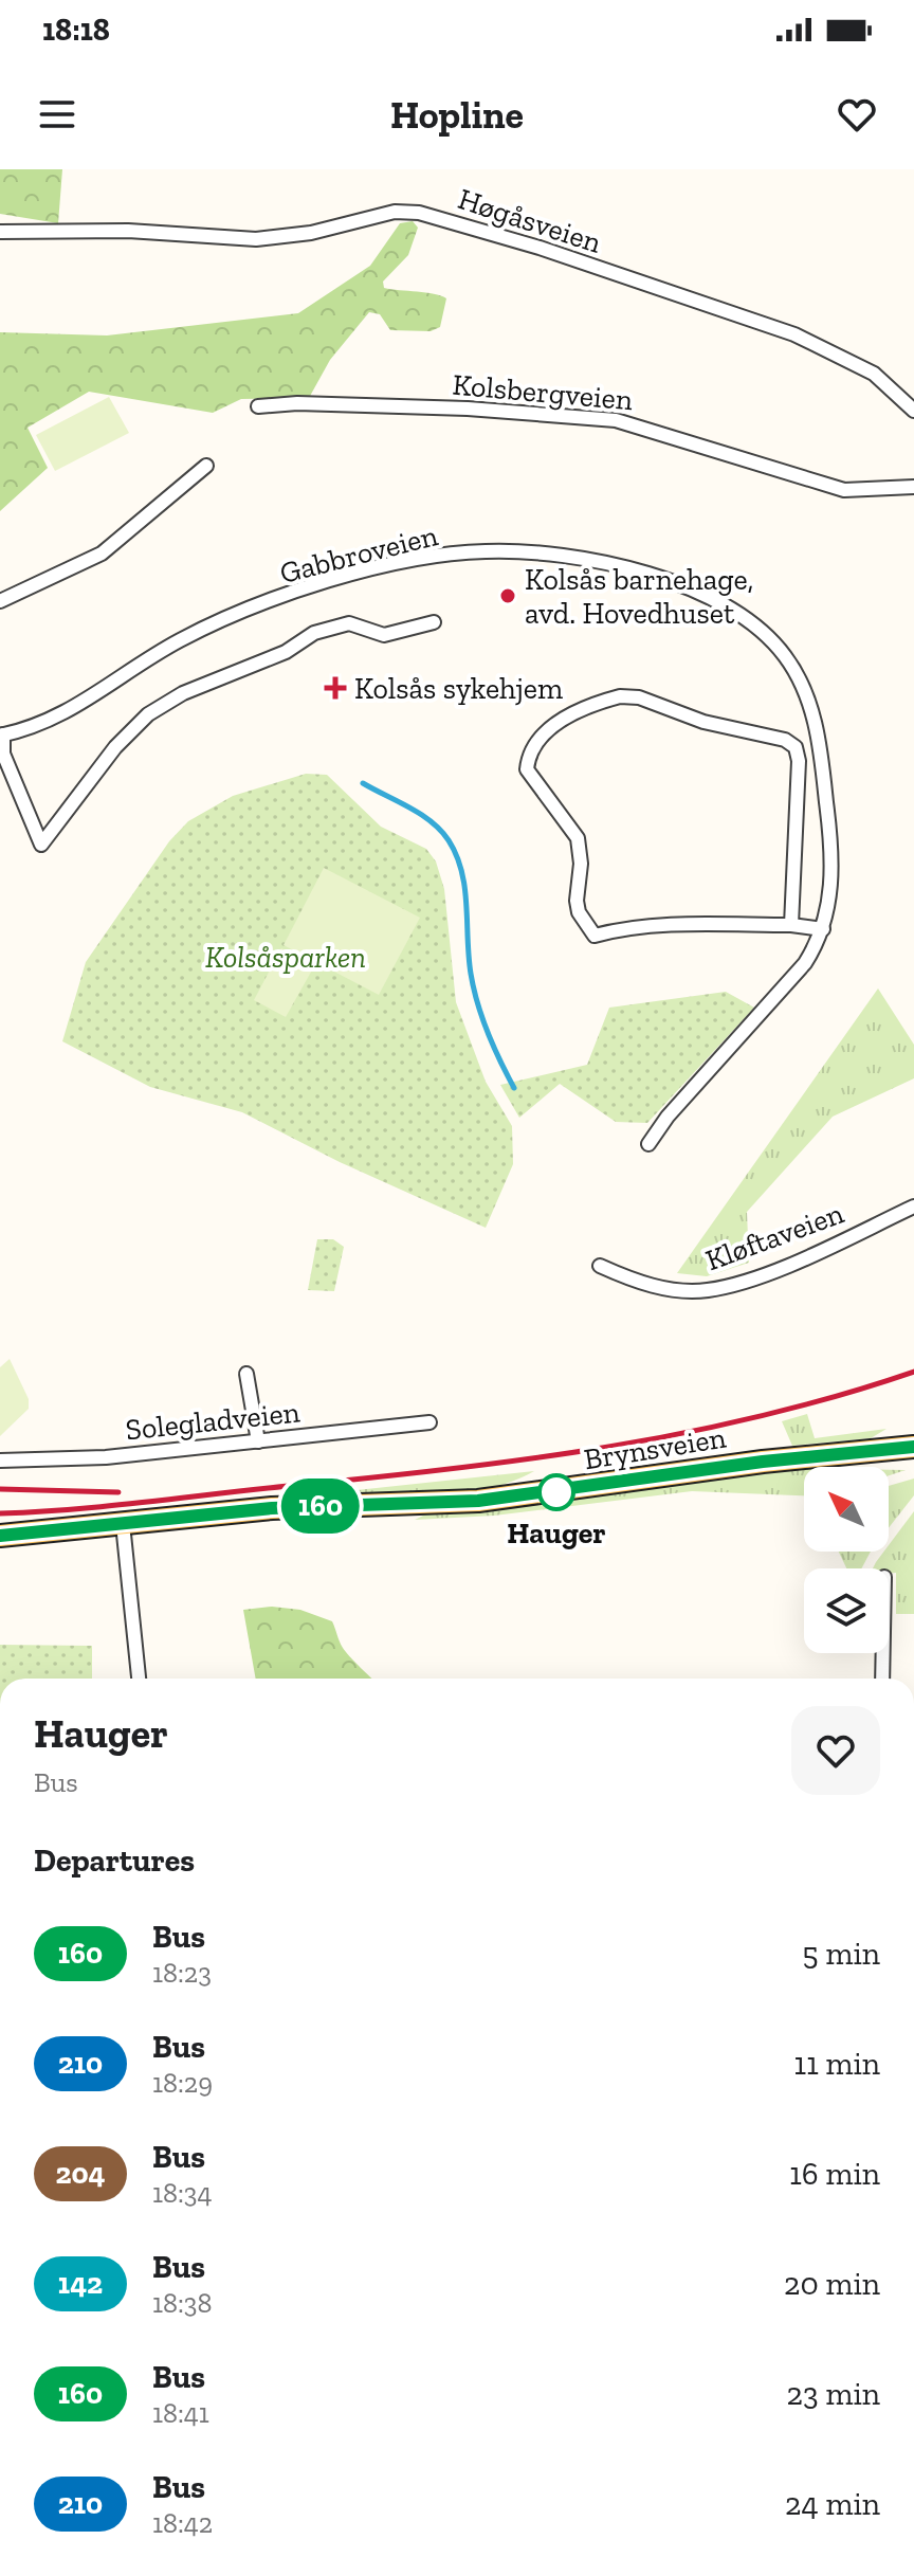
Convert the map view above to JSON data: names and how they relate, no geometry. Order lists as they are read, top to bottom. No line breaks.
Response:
{"streets":{"main road":["Brynsveien"],"street":["Høgåsveien","Kolsbergveien","Gabbroveien","Kløftaveien","Solegladveien"]},"parks":["Kolsåsparken"],"places":{"other":["Kolsås barnehage, avd. Hovedhuset","Hauger"],"health":["Kolsås sykehjem"]},"lines":["bus line 160"],"north":"top left","page":{"status":"18:18","header":"Hopline","on_map":"160","heading":[["Hauger","Bus"],"Departures"],"list":[{"mark":"160","name":"Bus","note":"18:23","value":"5 min"},{"mark":"210","name":"Bus","note":"18:29","value":"11 min"},{"mark":"204","name":"Bus","note":"18:34","value":"16 min"},{"mark":"142","name":"Bus","note":"18:38","value":"20 min"},{"mark":"160","name":"Bus","note":"18:41","value":"23 min"},{"mark":"210","name":"Bus","note":"18:42","value":"24 min"}]}}
